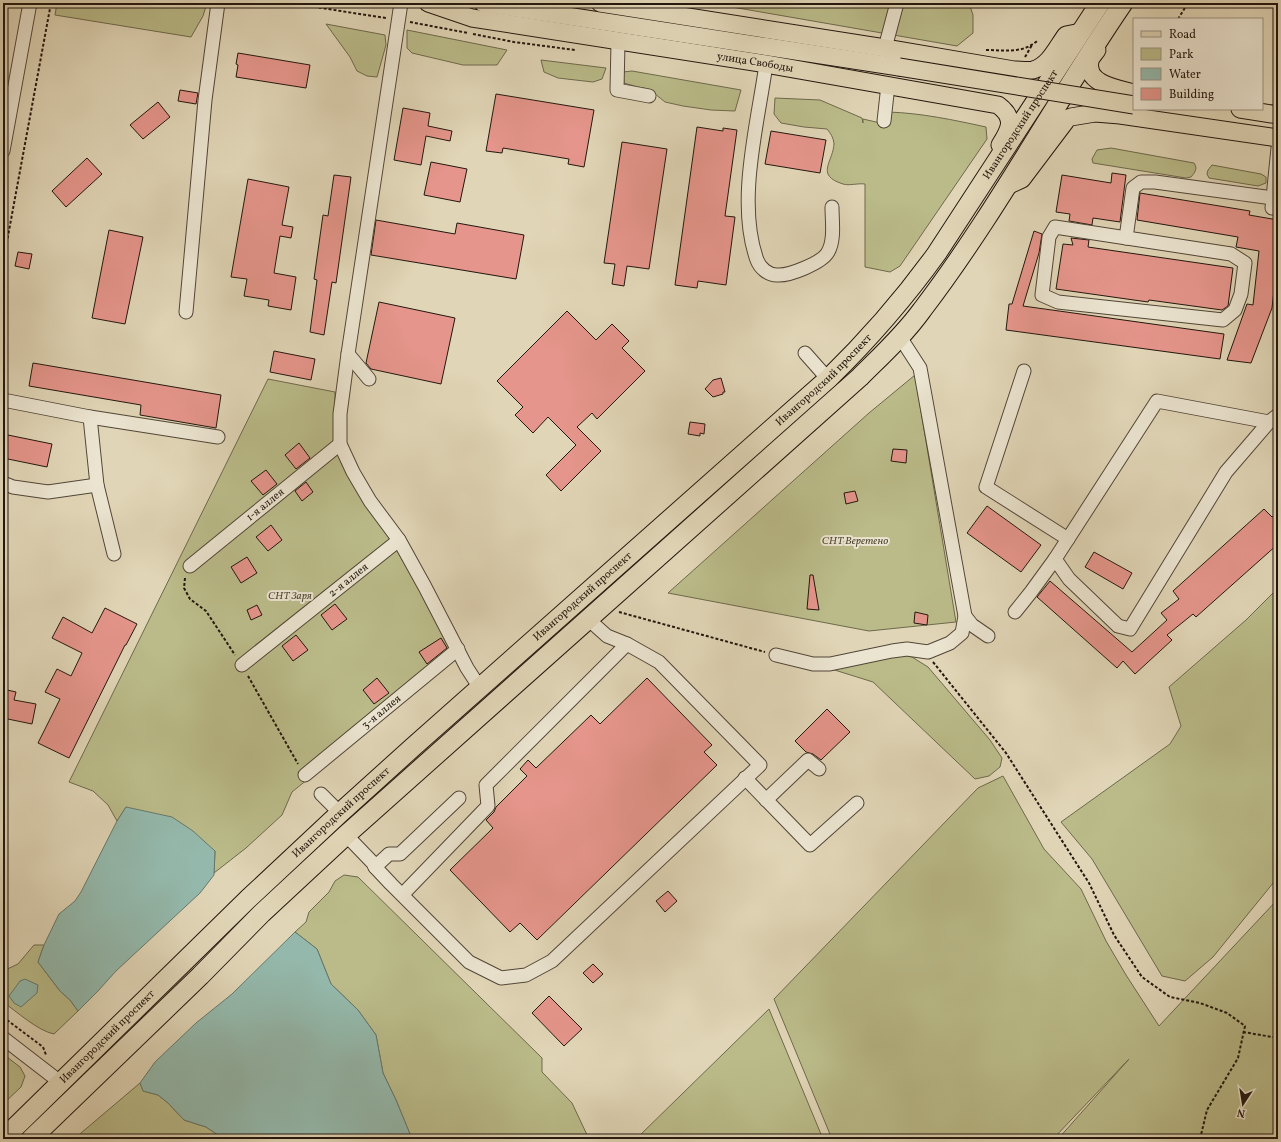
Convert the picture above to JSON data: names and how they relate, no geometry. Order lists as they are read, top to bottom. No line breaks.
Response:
{"streets":{"highway":["Ивангородский проспект"],"main road":["улица Свободы"],"street":["1-я аллея","2-я аллея","3-я аллея"]},"crossings":[["улица Свободы","Ивангородский проспект"]],"parks":["СНТ Веретено","СНТ Заря"],"legend":["Road","Park","Water","Building"],"north":"bottom"}
